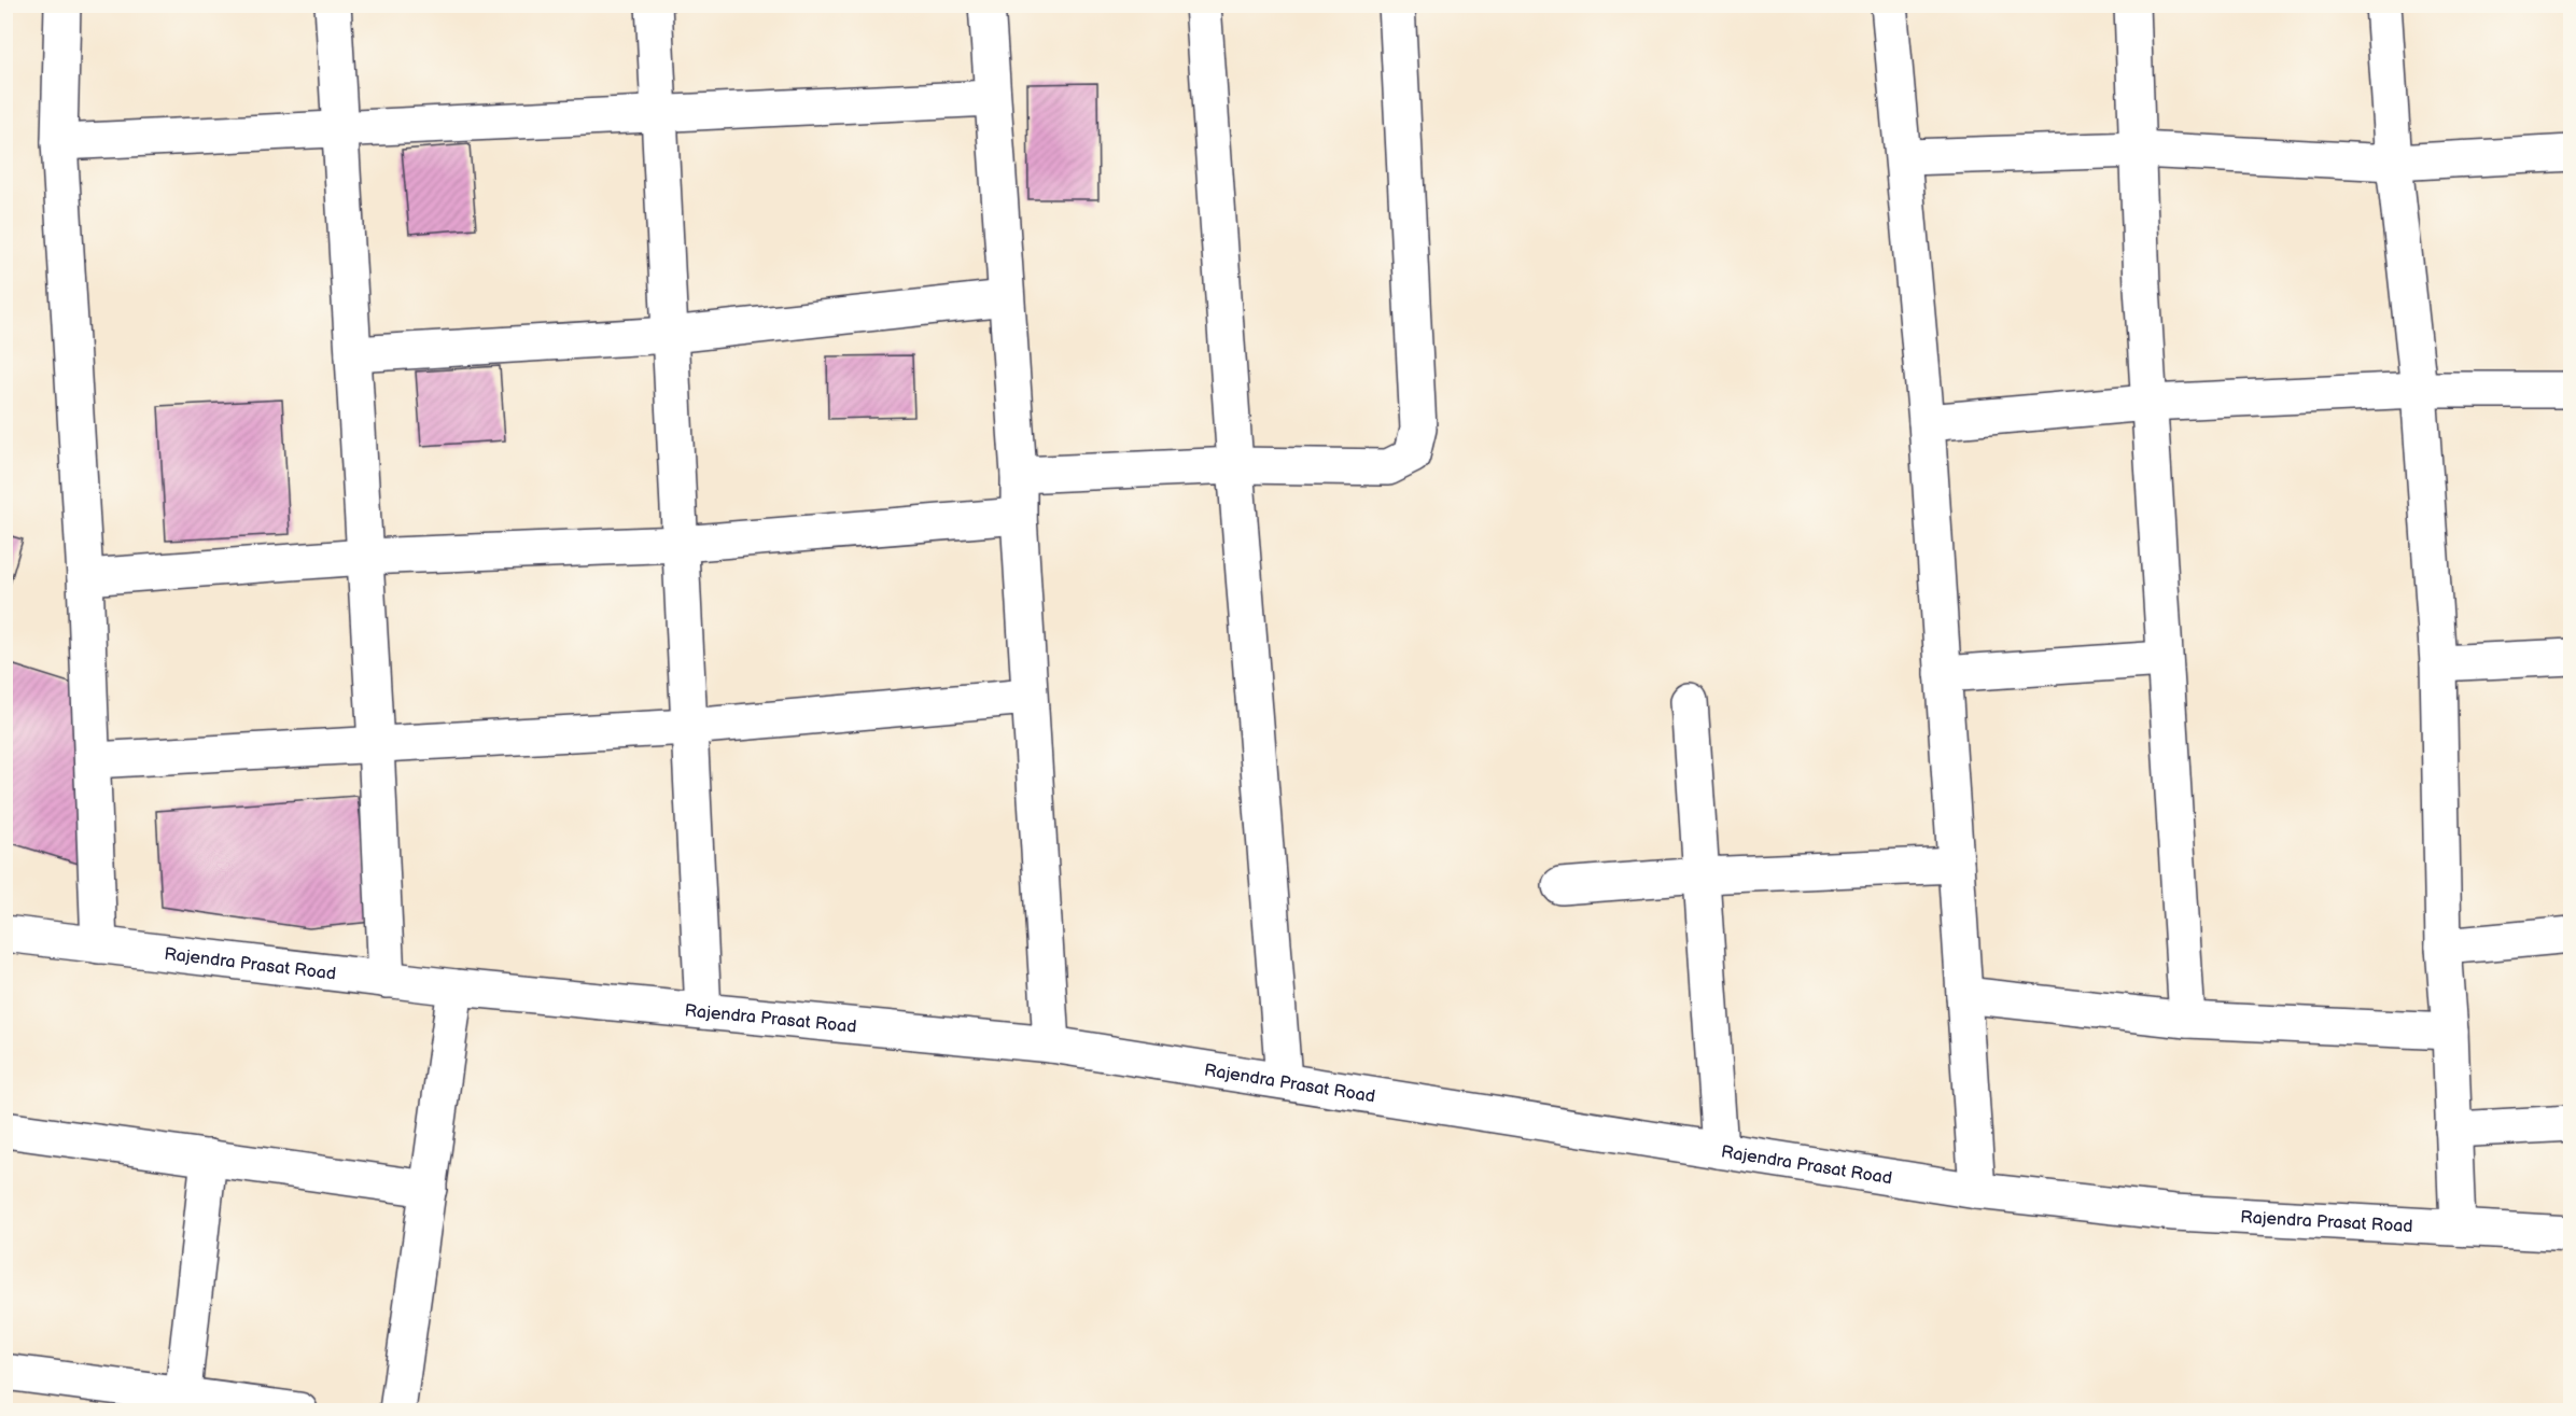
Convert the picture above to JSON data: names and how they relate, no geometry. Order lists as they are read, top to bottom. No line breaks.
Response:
{"streets":{"street":["Rajendra Prasat Road"]}}
